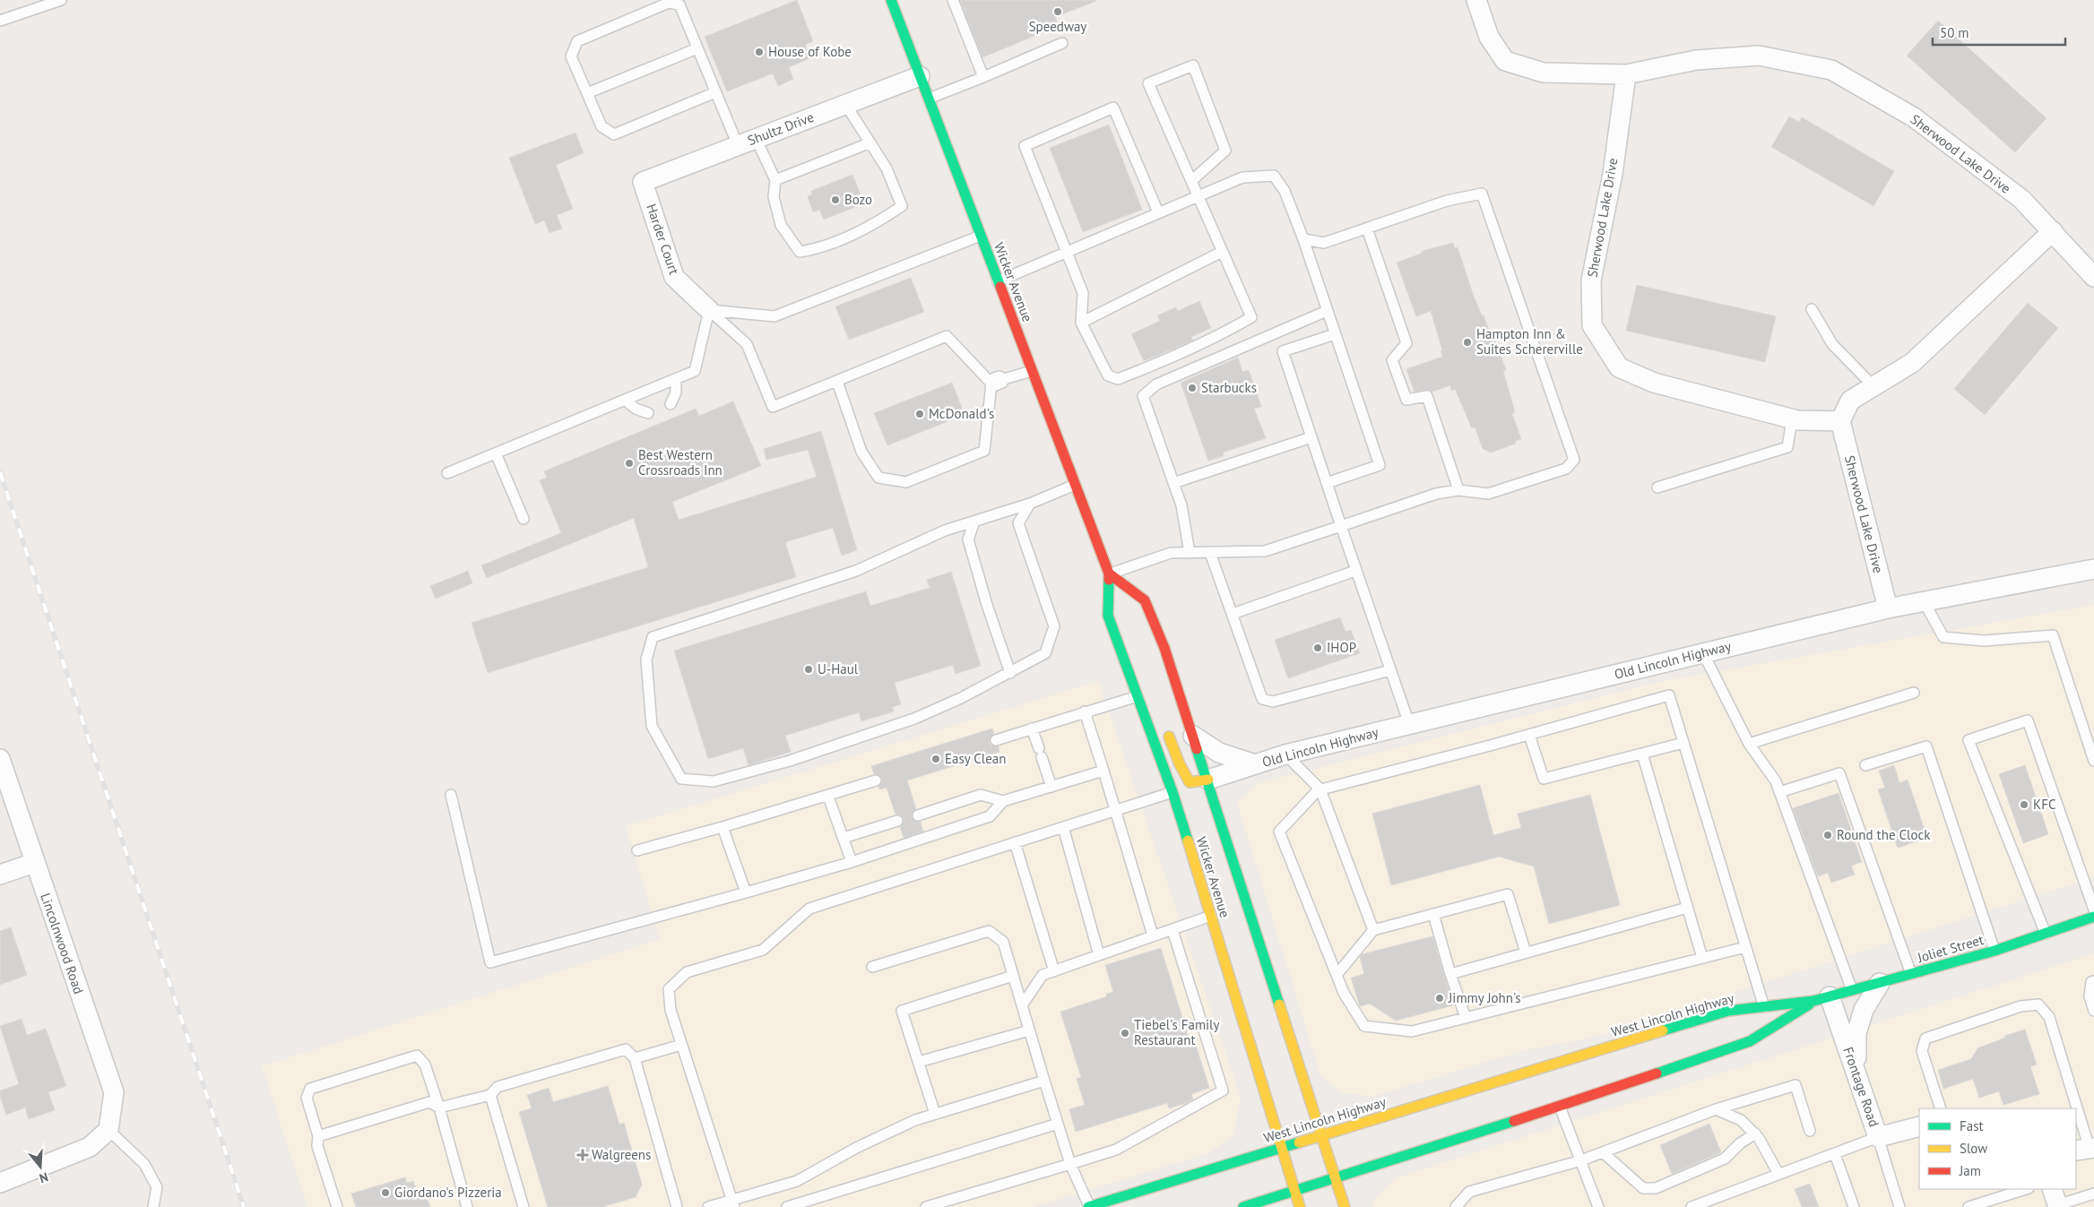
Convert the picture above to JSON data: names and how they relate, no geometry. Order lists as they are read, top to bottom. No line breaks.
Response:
{"streets":{"main road":["Wicker Avenue","Joliet Street","West Lincoln Highway"],"street":["Shultz Drive","Sherwood Lake Drive","Harder Court","Old Lincoln Highway","Lincolnwood Road","Frontage Road"]},"crossings":[["Shultz Drive","Harder Court"],["Shultz Drive","Wicker Avenue"],["Sherwood Lake Drive","Old Lincoln Highway"],["Wicker Avenue","Old Lincoln Highway"],["Wicker Avenue","West Lincoln Highway"],["Joliet Street","West Lincoln Highway"],["Joliet Street","Frontage Road"],["West Lincoln Highway","Frontage Road"]],"places":{"other":["Speedway","House of Kobe","Bozo","Hampton Inn & Suites Schererville","Starbucks","McDonald's","Best Western Crossroads Inn","IHOP","U-Haul","Easy Clean","KFC","Round the Clock","Jimmy John's","Tiebel's Family Restaurant","Giordano's Pizzeria"],"health":["Walgreens"]},"legend":["Fast","Slow","Jam"],"scale_bar":"50 m","north":"bottom"}
